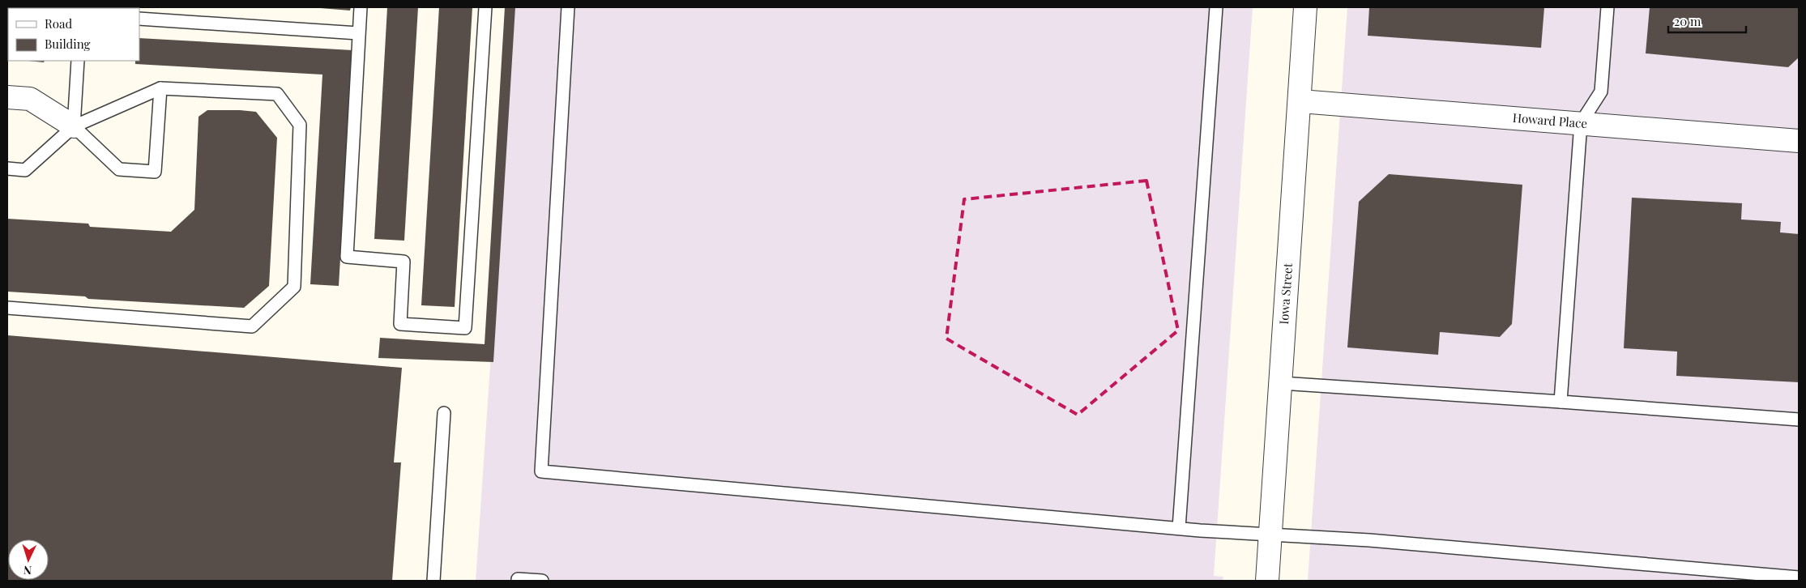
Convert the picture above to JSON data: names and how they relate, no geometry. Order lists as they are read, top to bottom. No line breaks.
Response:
{"streets":{"street":["Howard Place","Iowa Street"]},"crossings":[["Howard Place","Iowa Street"]],"legend":["Road","Building"],"scale_bar":"20 m","north":"bottom"}
